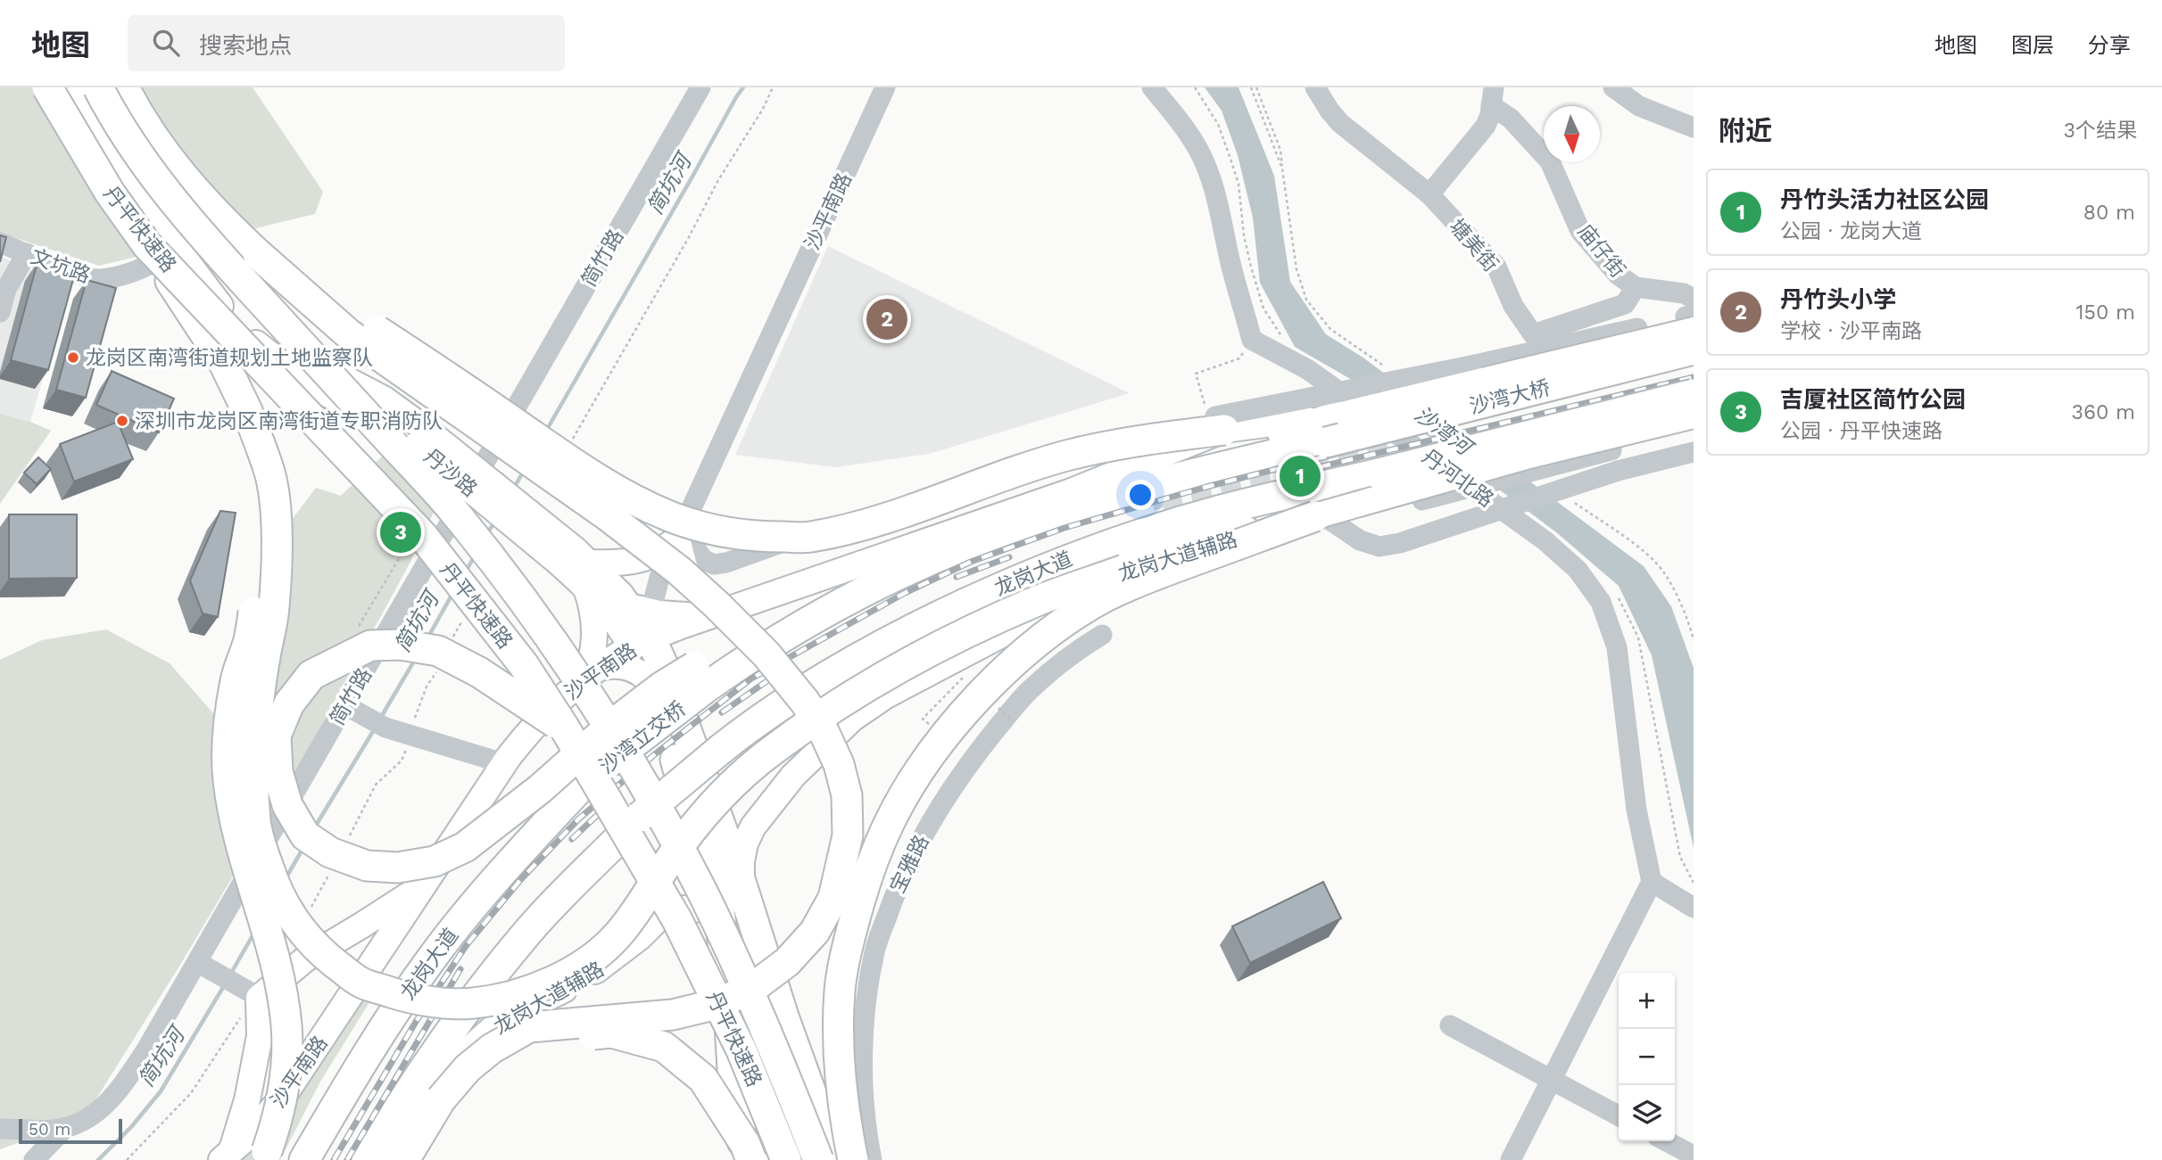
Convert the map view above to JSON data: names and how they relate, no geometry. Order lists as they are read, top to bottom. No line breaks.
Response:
{"streets":{"highway":["丹平快速路","沙湾大桥","龙岗大道","沙湾立交桥"],"main road":["沙平南路","丹沙路","龙岗大道辅路"],"street":["塘美街","庙仔街","简竹路","文坑路","丹河北路","宝雅路"]},"crossings":[["沙平南路","丹沙路"],["丹平快速路","文坑路"],["丹平快速路","丹沙路"],["塘美街","庙仔街"],["沙湾大桥","龙岗大道辅路"],["沙湾大桥","龙岗大道"],["龙岗大道辅路","龙岗大道"],["龙岗大道","沙湾立交桥"]],"water":["简坑河","沙湾河"],"places":["龙岗区南湾街道规划土地监察队","深圳市龙岗区南湾街道专职消防队"],"scale_bar":"50 m","north":"bottom","page":{"header":"地图","search":"搜索地点","nav":["地图","图层","分享"],"heading":["附近","3个结果"],"list":[{"mark":"1","name":"丹竹头活力社区公园","note":"公园 · 龙岗大道","value":"80 m"},{"mark":"2","name":"丹竹头小学","note":"学校 · 沙平南路","value":"150 m"},{"mark":"3","name":"吉厦社区简竹公园","note":"公园 · 丹平快速路","value":"360 m"}],"pins":["2","1","3"],"map_buttons":["+","−"],"scale":"50 m"}}
